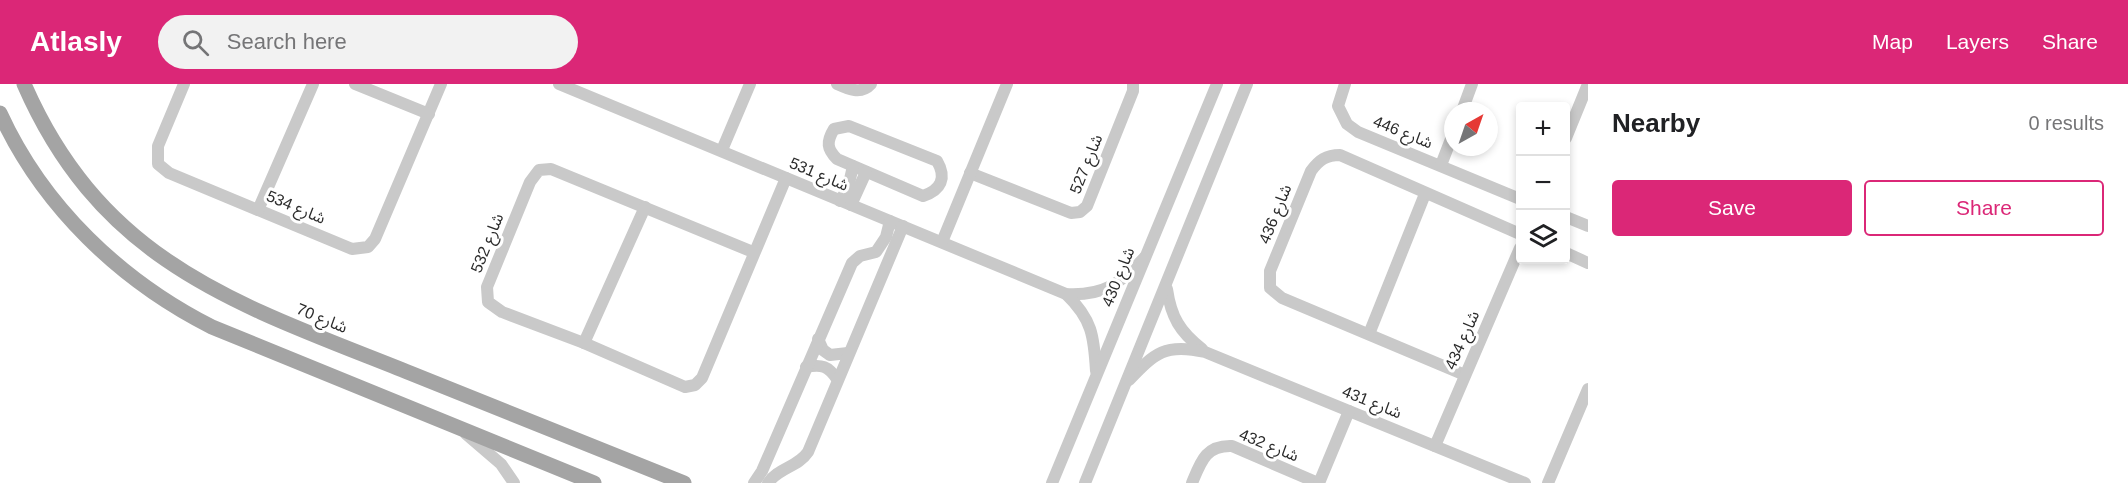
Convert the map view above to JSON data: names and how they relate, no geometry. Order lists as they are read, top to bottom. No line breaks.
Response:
{"streets":{"main road":["شارع 70"],"street":["شارع 446","شارع 527","شارع 531","شارع 534","شارع 436","شارع 532","شارع 430","شارع 434","شارع 431","شارع 432"]},"crossings":[["شارع 531","شارع 532"],["شارع 531","شارع 430"],["شارع 436","شارع 434"],["شارع 434","شارع 431"],["شارع 431","شارع 432"]],"north":"top right","page":{"header":"Atlasly","search":"Search here","nav":["Map","Layers","Share"],"heading":["Nearby","0 results"],"map_buttons":["+","−"],"buttons":["Save","Share"]}}
